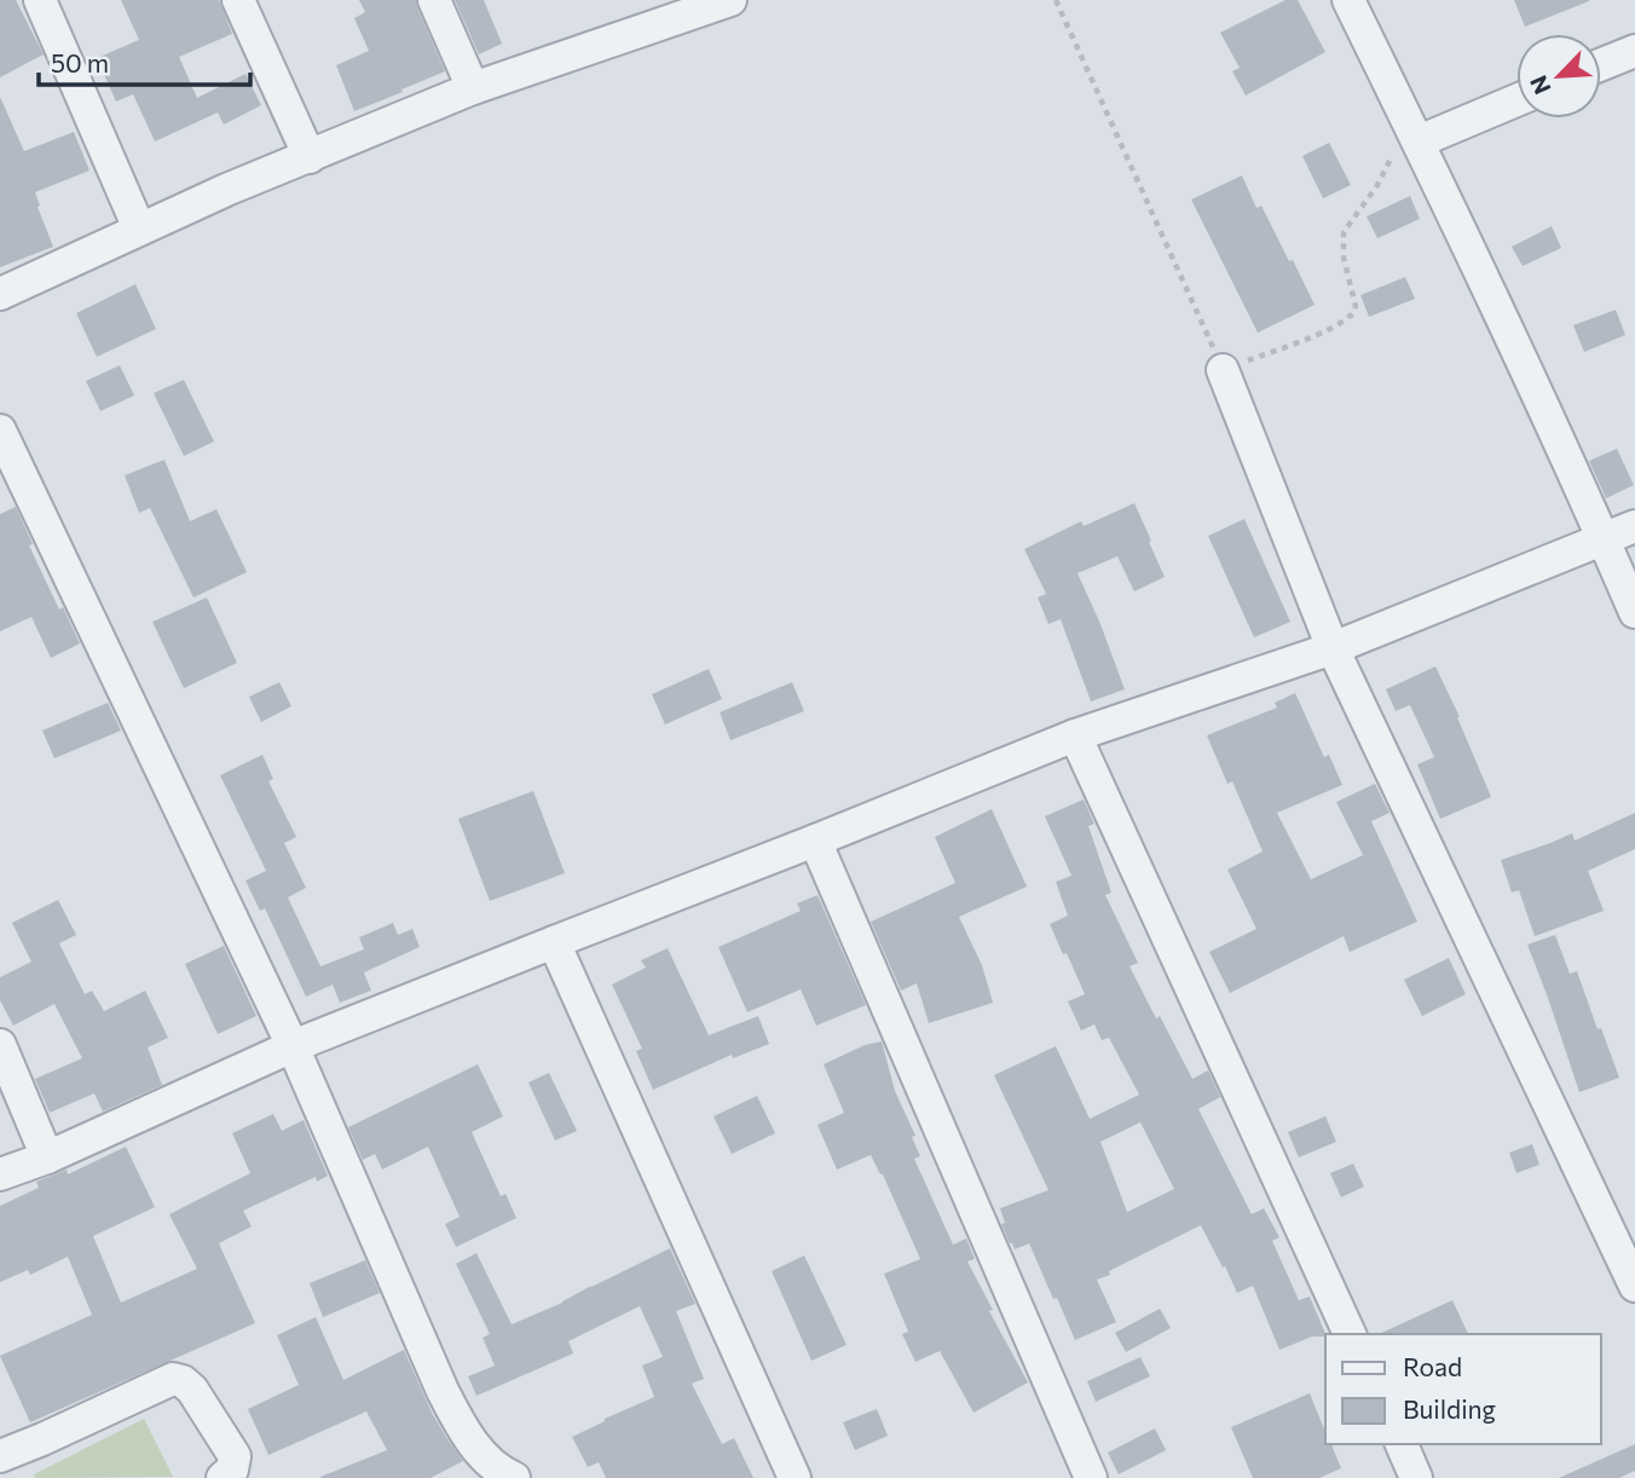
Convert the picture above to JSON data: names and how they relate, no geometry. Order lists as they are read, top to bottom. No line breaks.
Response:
{"legend":["Road","Building"],"scale_bar":"50 m","north":"bottom left"}
